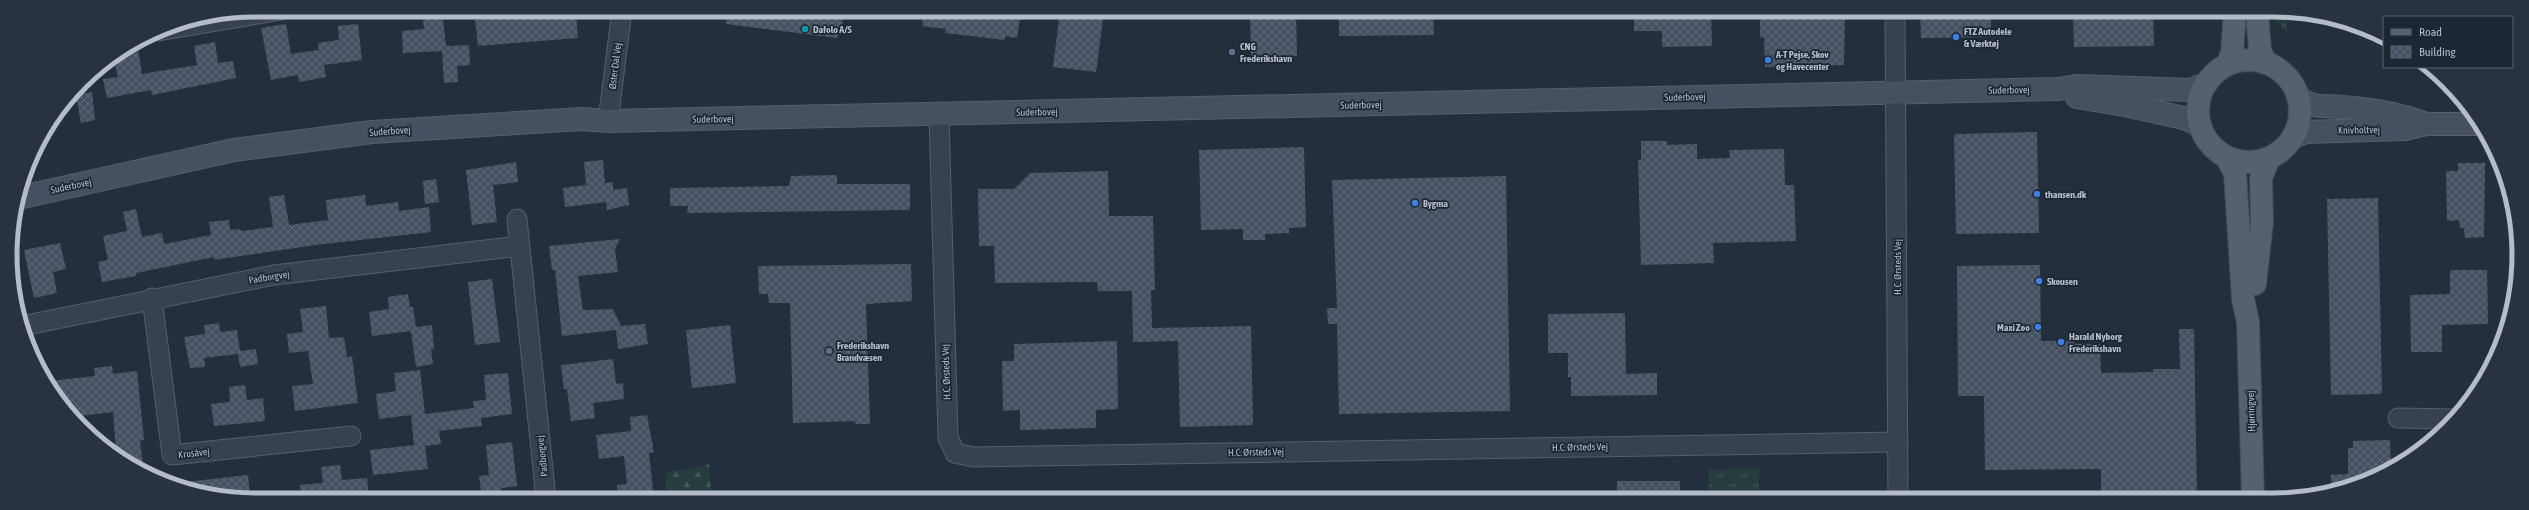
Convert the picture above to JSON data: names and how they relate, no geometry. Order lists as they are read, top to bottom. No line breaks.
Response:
{"streets":{"main road":["Hjørringvej"],"street":["Øster Dal Vej","Suderbovej","Knivholtvej","H.C. Ørsteds Vej","Padborgvej","Krusåvej"]},"crossings":[["Øster Dal Vej","Suderbovej"],["Suderbovej","Knivholtvej"],["Suderbovej","H.C. Ørsteds Vej"],["Suderbovej","Hjørringvej"],["Knivholtvej","Hjørringvej"],["Padborgvej","Krusåvej"]],"places":["Dafolo A/S","FTZ Autodele & Værktøj","CNG Frederikshavn","A-T Pejse, Skov og Havecenter","thansen.dk","Bygma","Skousen","Maxi Zoo","Harald Nyborg Frederikshavn","Frederikshavn Brandvæsen"],"legend":["Road","Building"]}
